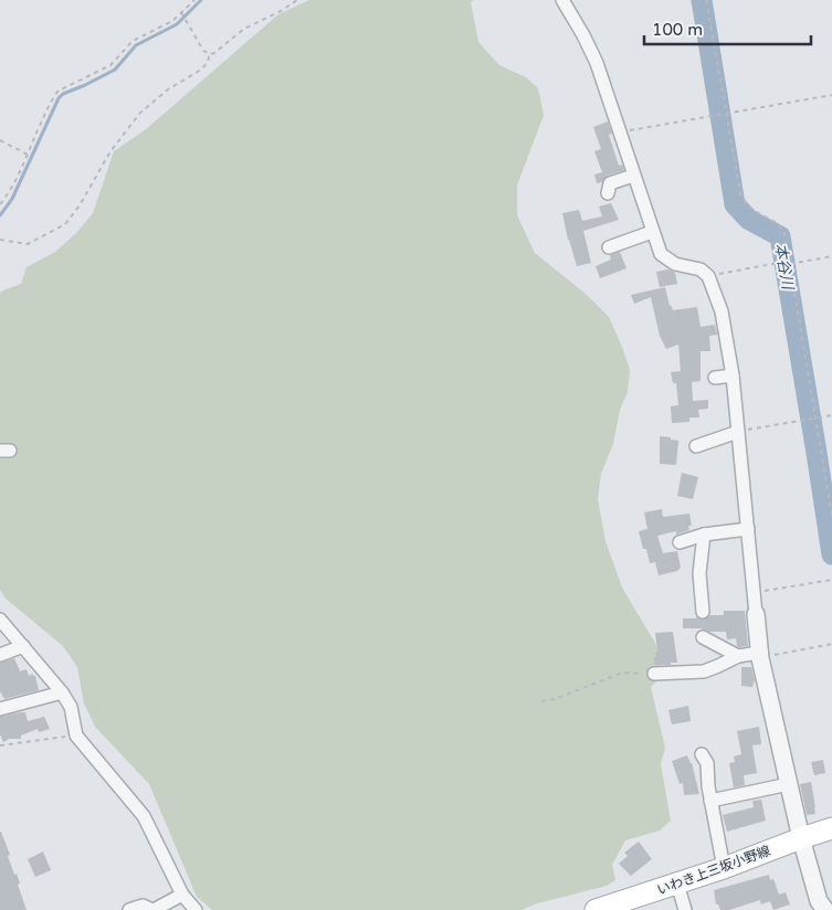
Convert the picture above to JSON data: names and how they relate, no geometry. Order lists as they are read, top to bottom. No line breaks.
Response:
{"streets":{"main road":["いわき上三坂小野線"]},"water":["本谷川"],"scale_bar":"100 m"}
